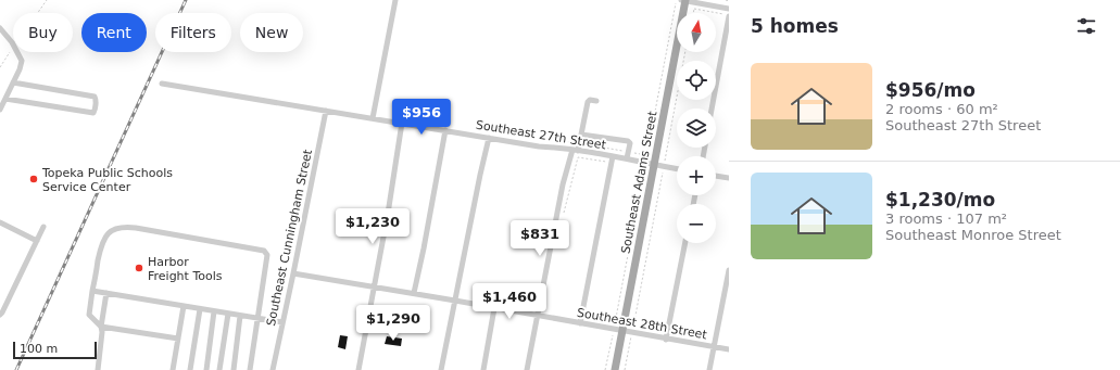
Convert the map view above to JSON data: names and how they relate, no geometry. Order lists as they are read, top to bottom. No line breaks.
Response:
{"streets":{"main road":["Southeast Adams Street"],"street":["Southeast 27th Street","Southeast Cunningham Street","Southeast 28th Street"]},"crossings":[["Southeast 27th Street","Southeast Adams Street"],["Southeast 27th Street","Southeast Cunningham Street"],["Southeast Adams Street","Southeast 28th Street"],["Southeast Cunningham Street","Southeast 28th Street"]],"places":["Topeka Public Schools Service Center","Harbor Freight Tools"],"scale_bar":"100 m","north":"top","page":{"heading":"5 homes","map_buttons":["+","−"],"chip":["Buy","Rent","Filters","New"],"list":[{"name":"$956/mo","note":"2 rooms · 60 m² · Southeast 27th Street"},{"name":"$1,230/mo","note":"3 rooms · 107 m² · Southeast Monroe Street"}],"price":["$956","$1,230","$831","$1,460","$1,290"],"scale":"100 m"}}
